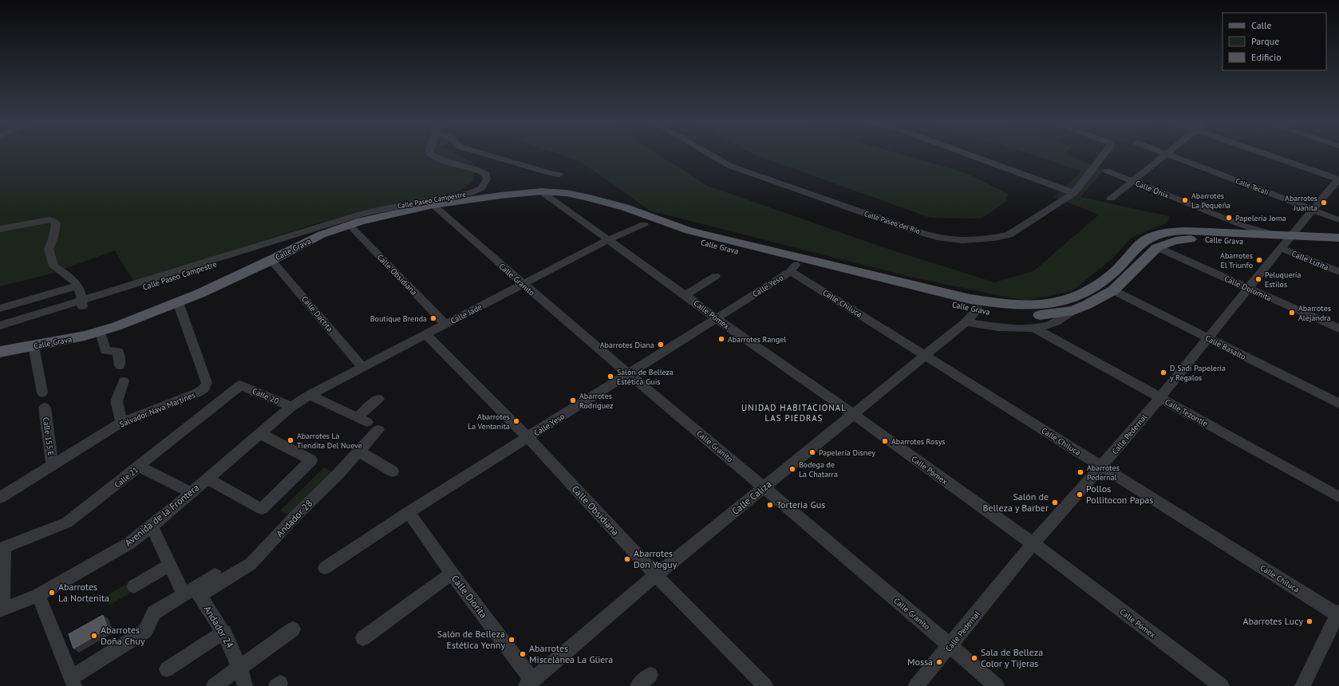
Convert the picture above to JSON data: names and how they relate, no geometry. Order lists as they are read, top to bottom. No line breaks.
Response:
{"streets":{"main road":["Calle Grava"],"street":["Calle Tecali","Calle Ónix","Calle Paseo Campestre","Calle Paseo del Río","Calle Lutita","Calle Obsidiana","Calle Granito","Calle Yeso","Calle Dolomita","Calle Chiluca","Calle Dactita","Calle Jade","Calle Pómex","Calle Basalto","Calle 20","Salvador Nava Martines","Calle Tezontle","Calle Pedernal","Calle 155 E","Calle 21","Calle Caliza","Avenida de la Frontera","Andador 28","Calle Diorita","Andador 24"]},"crossings":[["Calle Tecali","Calle Pedernal"],["Calle Ónix","Calle Grava"],["Calle Grava","Calle Lutita"],["Calle Grava","Calle Obsidiana"],["Calle Grava","Calle Granito"],["Calle Grava","Calle Yeso"],["Calle Grava","Calle Dolomita"],["Calle Grava","Calle Chiluca"],["Calle Grava","Calle Dactita"],["Calle Grava","Calle Jade"],["Calle Grava","Calle Pómex"],["Calle Grava","Calle Basalto"],["Calle Grava","Salvador Nava Martines"],["Calle Grava","Calle Tezontle"],["Calle Grava","Calle Pedernal"],["Calle Grava","Calle Caliza"],["Calle Lutita","Calle Pedernal"],["Calle Obsidiana","Calle Yeso"],["Calle Obsidiana","Calle Jade"],["Calle Obsidiana","Calle Caliza"],["Calle Granito","Calle Yeso"],["Calle Granito","Calle Jade"],["Calle Granito","Calle Pedernal"],["Calle Granito","Calle Caliza"],["Calle Yeso","Calle Chiluca"],["Calle Yeso","Calle Pómex"],["Calle Yeso","Calle Diorita"],["Calle Dolomita","Calle Pedernal"],["Calle Chiluca","Calle Pedernal"],["Calle Chiluca","Calle Caliza"],["Calle Dactita","Calle Jade"],["Calle Jade","Calle Pómex"],["Calle Jade","Calle 20"],["Calle Jade","Avenida de la Frontera"],["Calle Pómex","Calle Pedernal"],["Calle Pómex","Calle Caliza"],["Calle Basalto","Calle Pedernal"],["Calle 20","Calle 21"],["Calle 20","Avenida de la Frontera"],["Salvador Nava Martines","Calle 155 E"],["Calle Tezontle","Calle Pedernal"],["Calle Tezontle","Calle Caliza"],["Calle Caliza","Calle Diorita"],["Avenida de la Frontera","Andador 24"],["Andador 28","Andador 24"]],"districts":["UNIDAD HABITACIONAL LAS PIEDRAS"],"places":["Abarrotes La Pequeña","Abarrotes Juanita","Papelería Joma","Abarrotes El Triunfo","Peluquería Estilos","Abarrotes Alejandra","Boutique Brenda","Abarrotes Rangel","Abarrotes Diana","D Sadi Papelería y Regalos","Salón de Belleza Estética Guis","Abarrotes Rodríguez","Abarrotes La Ventanita","Abarrotes La Tiendita Del Nueve","Abarrotes Rosys","Papelería Disney","Bodega de La Chatarra","Abarrotes Pedernal","Pollos Pollitocon Papas","Salón de Belleza y Barber","Torteria Gus","Abarrotes Don Yoguy","Abarrotes La Nortenita","Abarrotes Lucy","Abarrotes Doña Chuy","Salón de Belleza Estética Yenny","Abarrotes Miscelánea La Güera","Sala de Belleza Color y Tijeras","Mossa"],"legend":["Calle","Parque","Edificio"]}
